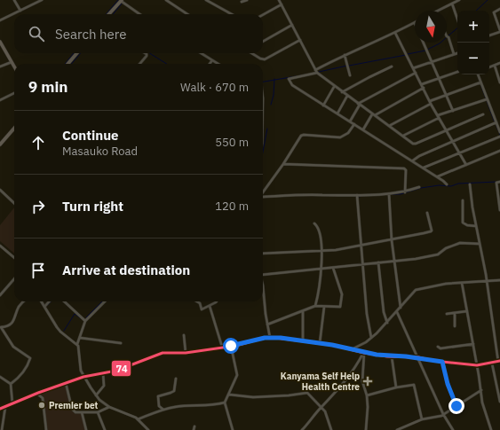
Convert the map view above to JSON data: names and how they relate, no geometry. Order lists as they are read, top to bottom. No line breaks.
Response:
{"places":{"health":["Kanyama Self Help Health Centre"],"other":["Premier bet"]},"lines":["transit line 74"],"north":"bottom","page":{"map_buttons":["+","−"],"search":"Search here","heading":["9 min","Walk · 670 m"],"list":[["Continue","Masauko Road","550 m"],["Turn right","120 m"],"Arrive at destination"]}}
